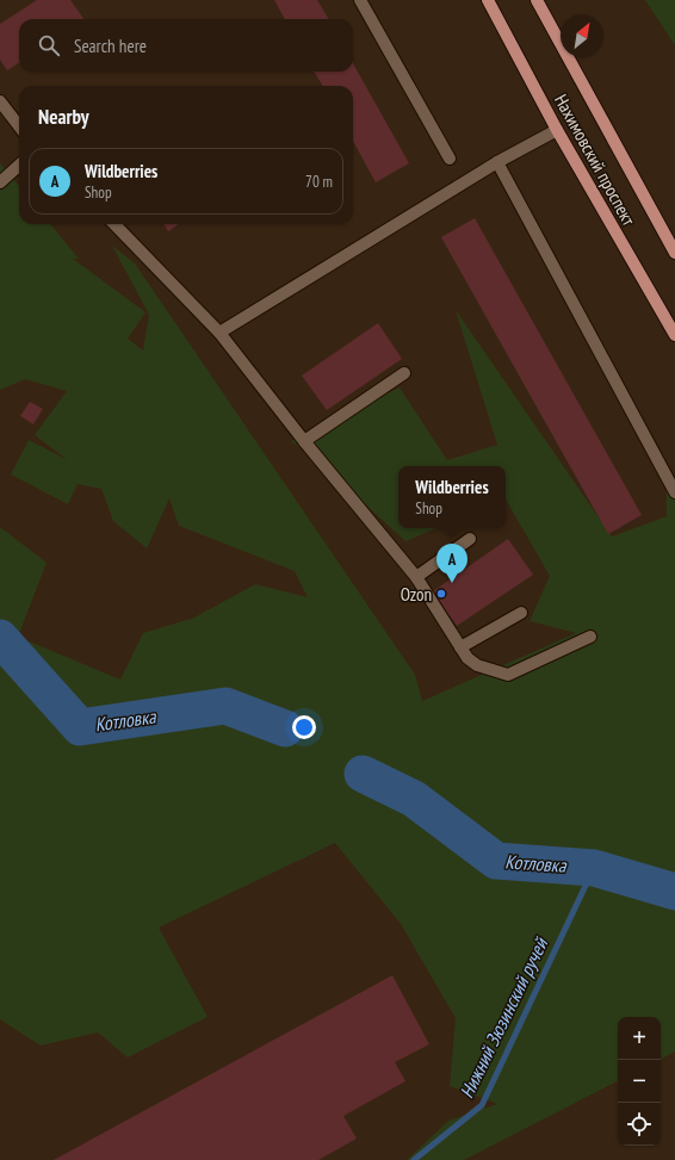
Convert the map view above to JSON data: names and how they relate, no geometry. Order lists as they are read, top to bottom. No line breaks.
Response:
{"streets":{"main road":["Нахимовский проспект"]},"water":["Котловка","Нижний Зюзинский ручей"],"places":["Ozon"],"north":"top right","page":{"search":"Search here","heading":"Nearby","list":[{"mark":"A","name":"Wildberries","note":"Shop","value":"70 m"}],"popup":["Wildberries","Shop"],"pins":"A","map_buttons":["+","−"]}}
